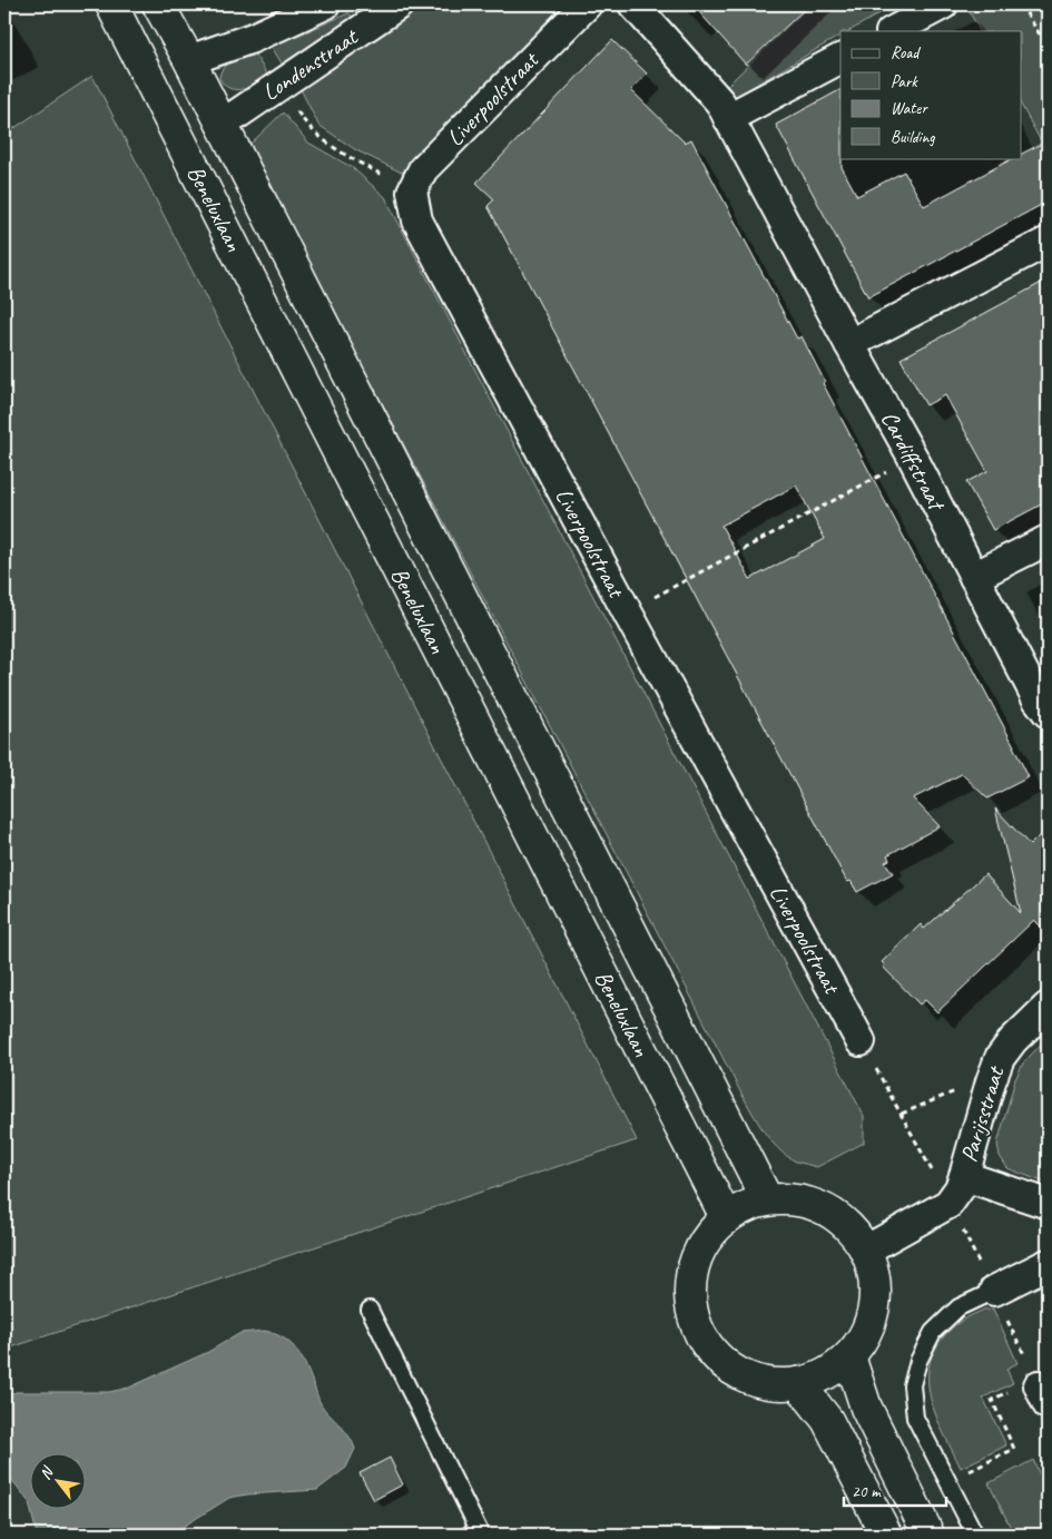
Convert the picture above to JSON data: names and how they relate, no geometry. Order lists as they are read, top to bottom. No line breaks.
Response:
{"streets":{"street":["Londenstraat","Liverpoolstraat","Beneluxlaan","Cardiffstraat","Parijsstraat"]},"crossings":[["Londenstraat","Beneluxlaan"]],"legend":["Road","Park","Water","Building"],"scale_bar":"20 m","north":"top left"}
